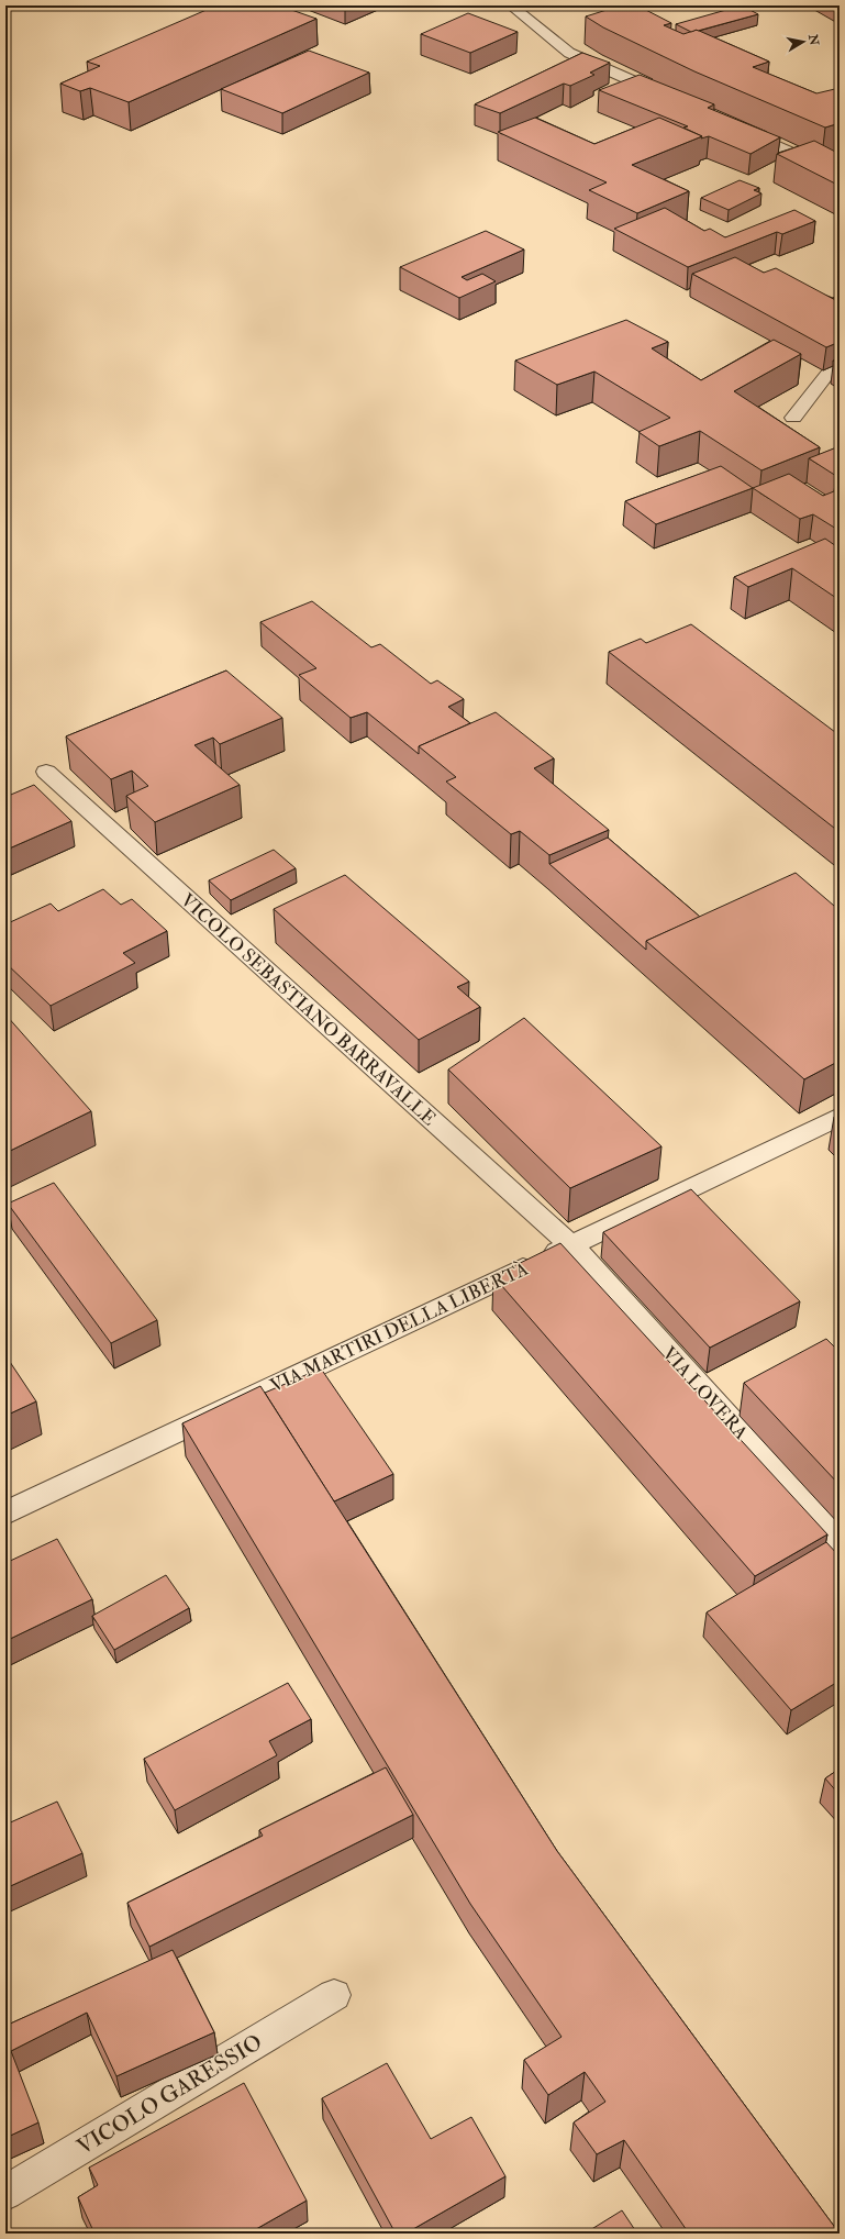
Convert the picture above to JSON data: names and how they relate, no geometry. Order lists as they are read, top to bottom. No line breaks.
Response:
{"streets":{"street":["VICOLO SEBASTIANO BARRAVALLE","VIA MARTIRI DELLA LIBERTÀ","VIA LOVERA","VICOLO GARESSIO"]},"crossings":[["VICOLO SEBASTIANO BARRAVALLE","VIA MARTIRI DELLA LIBERTÀ"],["VICOLO SEBASTIANO BARRAVALLE","VIA LOVERA"],["VIA MARTIRI DELLA LIBERTÀ","VIA LOVERA"]],"north":"right"}
